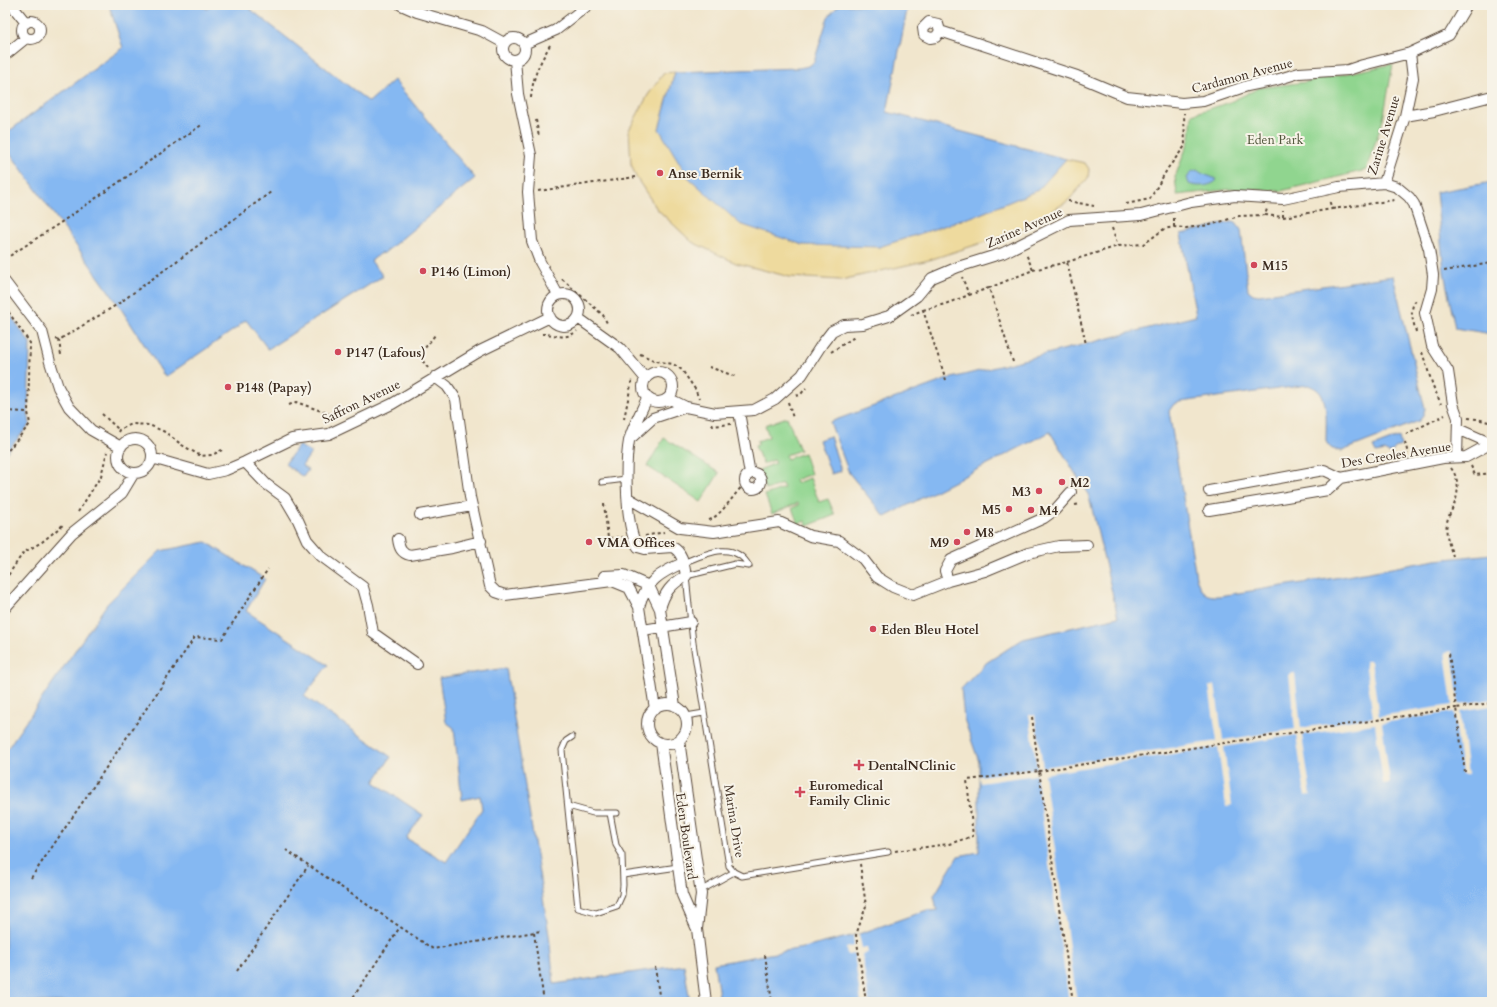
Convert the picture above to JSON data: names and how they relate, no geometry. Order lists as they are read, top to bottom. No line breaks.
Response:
{"streets":{"street":["Cardamon Avenue","Zarine Avenue","Saffron Avenue","Des Creoles Avenue","Marina Drive","Eden Boulevard"]},"crossings":[["Cardamon Avenue","Zarine Avenue"]],"parks":["Eden Park"],"places":{"other":["Anse Bernik","M15","P146 (Limon)","P147 (Lafous)","P148 (Papay)","M2","M3","M5","M4","M8","VMA Offices","M9","Eden Bleu Hotel"],"health":["DentalNClinic","Euromedical Family Clinic"]}}
